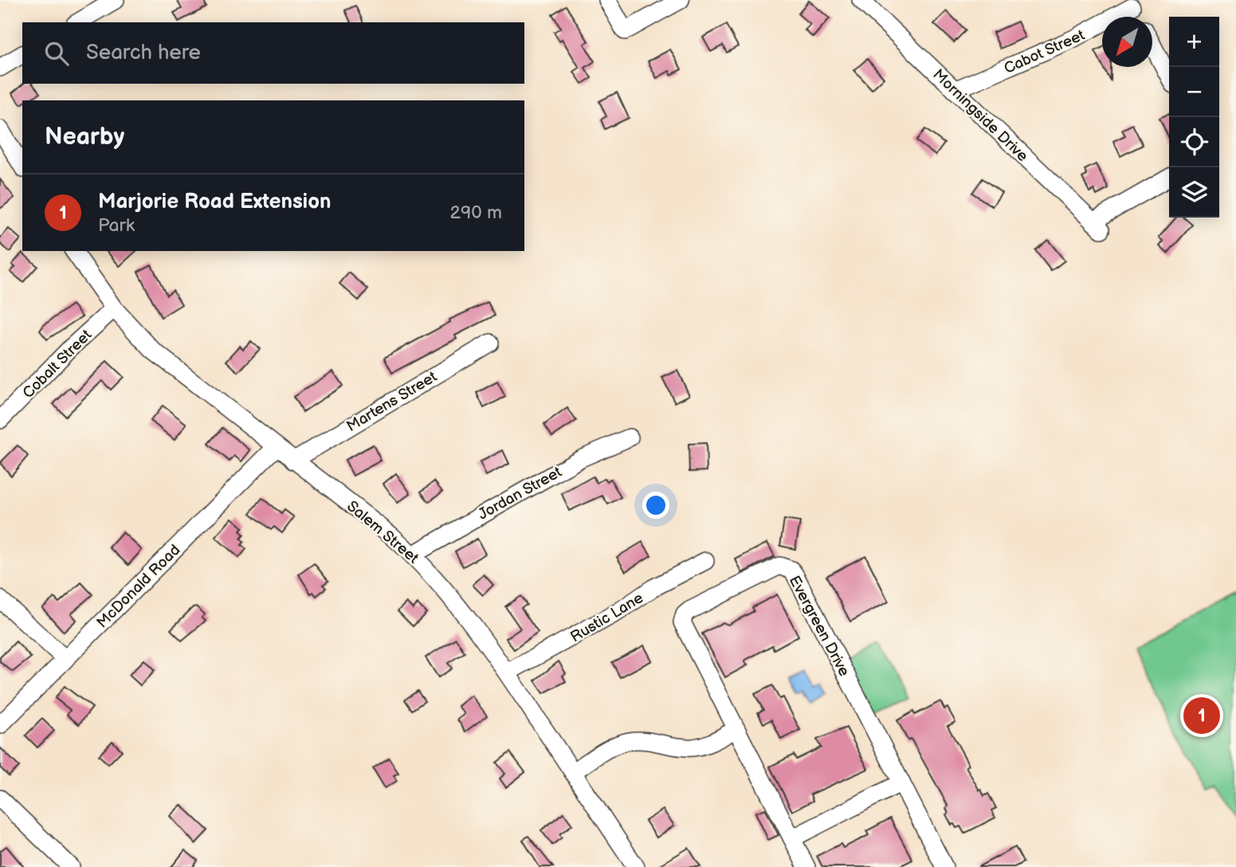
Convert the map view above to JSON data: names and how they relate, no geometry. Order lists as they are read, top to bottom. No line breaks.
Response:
{"streets":{"street":["Cabot Street","Morningside Drive","Cobalt Street","Martens Street","Jordan Street","Salem Street","McDonald Road","Rustic Lane","Evergreen Drive"]},"crossings":[["Cabot Street","Morningside Drive"],["Cobalt Street","Salem Street"],["Martens Street","Salem Street"],["Jordan Street","Salem Street"],["Salem Street","McDonald Road"],["Salem Street","Rustic Lane"]],"north":"bottom left","page":{"map_buttons":["+","−"],"search":"Search here","heading":"Nearby","list":[{"mark":"1","name":"Marjorie Road Extension","note":"Park","value":"290 m"}],"pins":"1"}}
